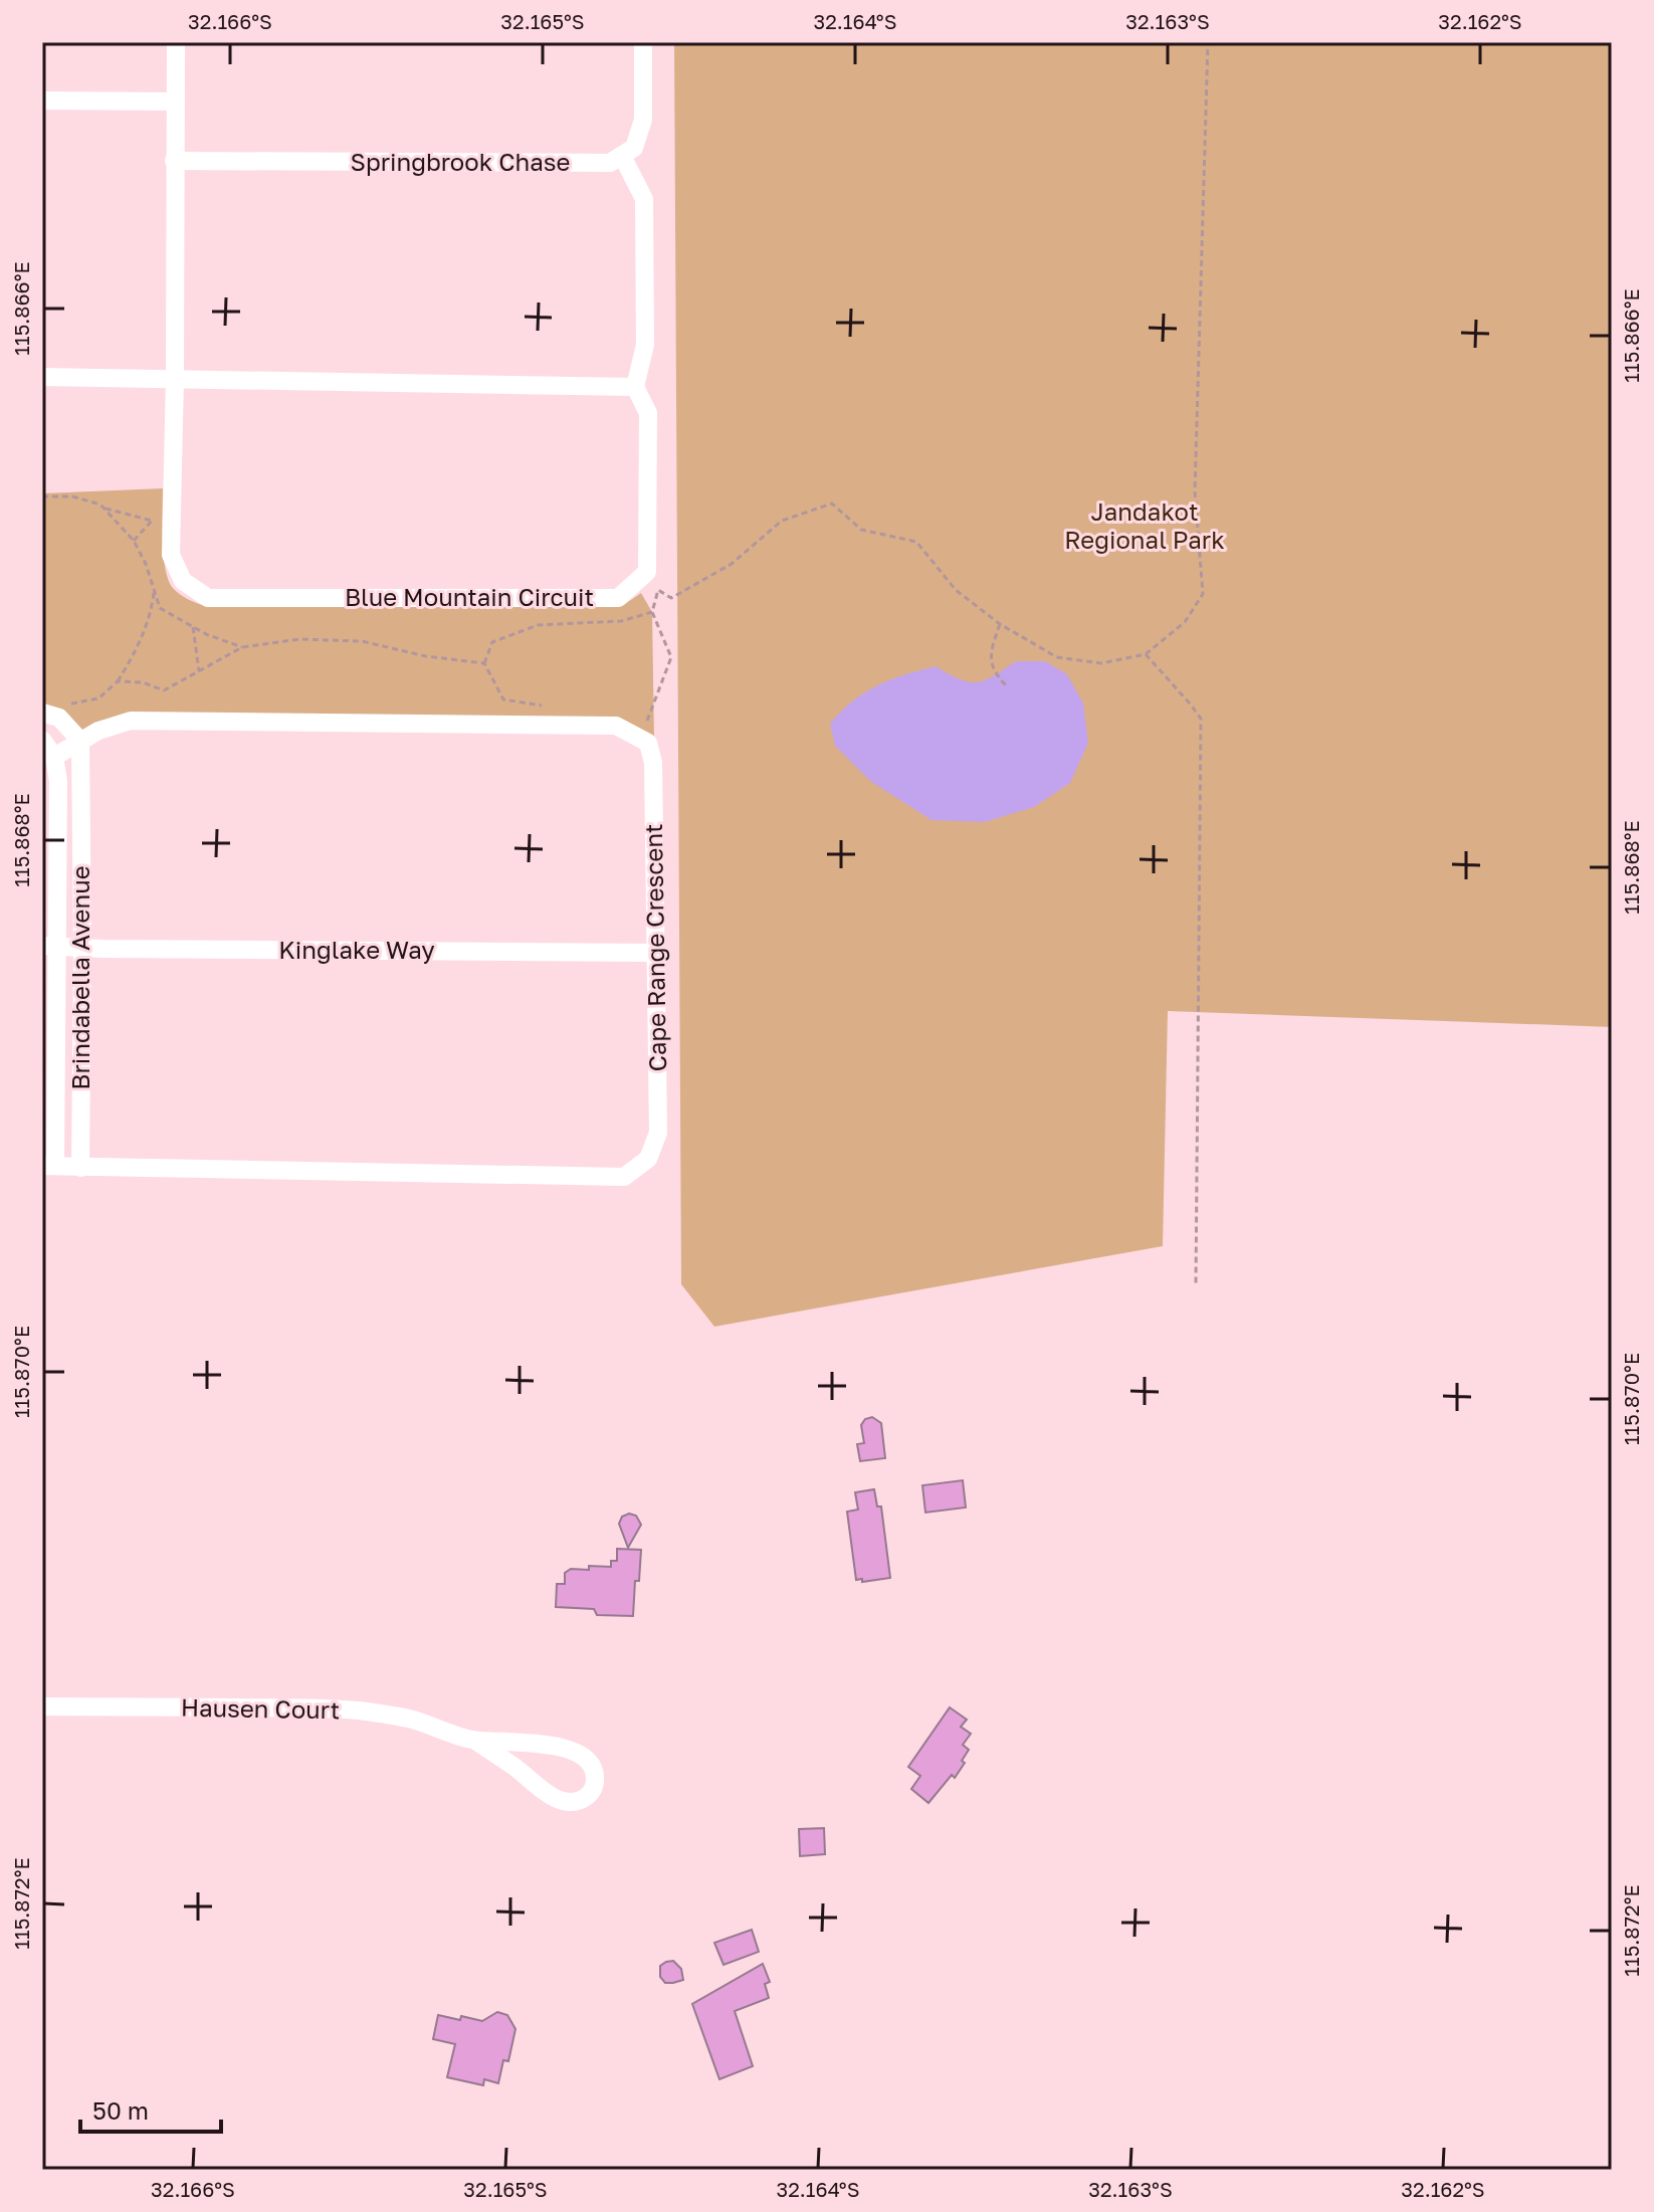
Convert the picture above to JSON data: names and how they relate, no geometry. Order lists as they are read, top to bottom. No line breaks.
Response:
{"streets":{"street":["Springbrook Chase","Blue Mountain Circuit","Cape Range Crescent","Kinglake Way","Brindabella Avenue","Hausen Court"]},"crossings":[["Springbrook Chase","Blue Mountain Circuit"],["Cape Range Crescent","Kinglake Way"],["Cape Range Crescent","Brindabella Avenue"],["Kinglake Way","Brindabella Avenue"]],"parks":["Jandakot Regional Park"],"scale_bar":"50 m","coordinates":["32.166°S","32.165°S","32.164°S","32.163°S","32.162°S","115.866°E","115.868°E","115.870°E","115.872°E"]}
